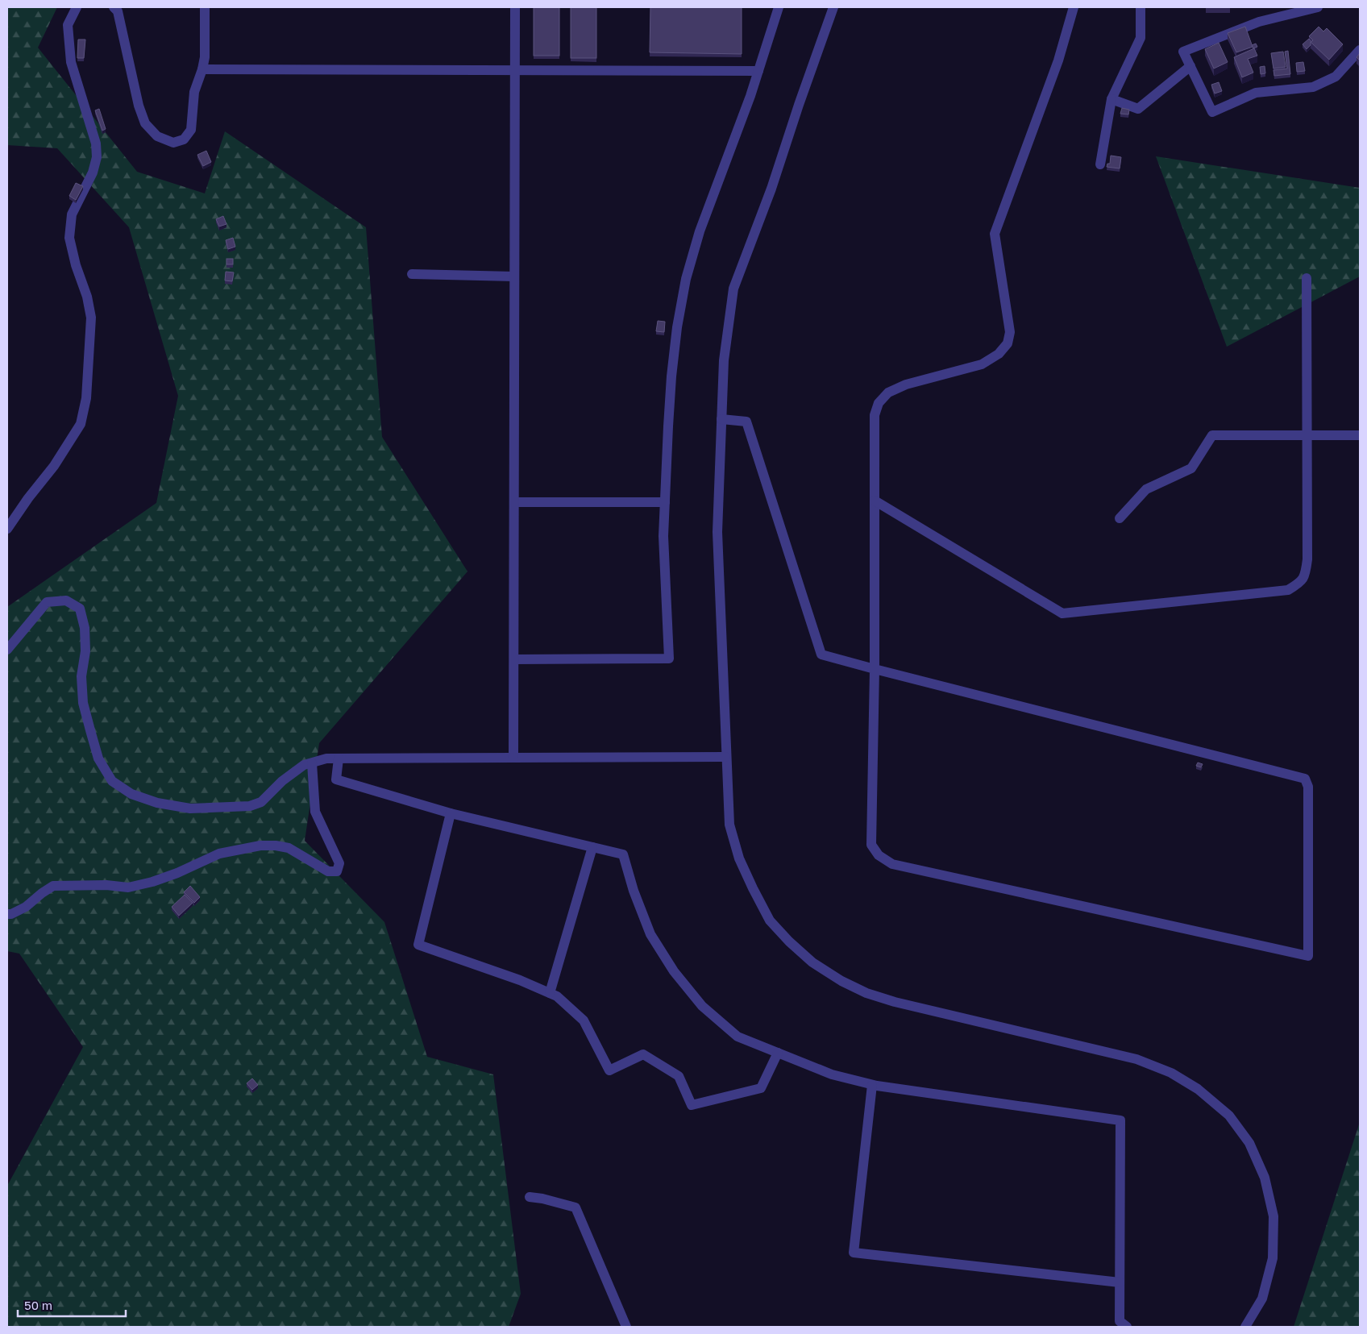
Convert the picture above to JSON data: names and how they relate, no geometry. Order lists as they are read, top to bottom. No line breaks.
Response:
{"scale_bar":"50 m"}
